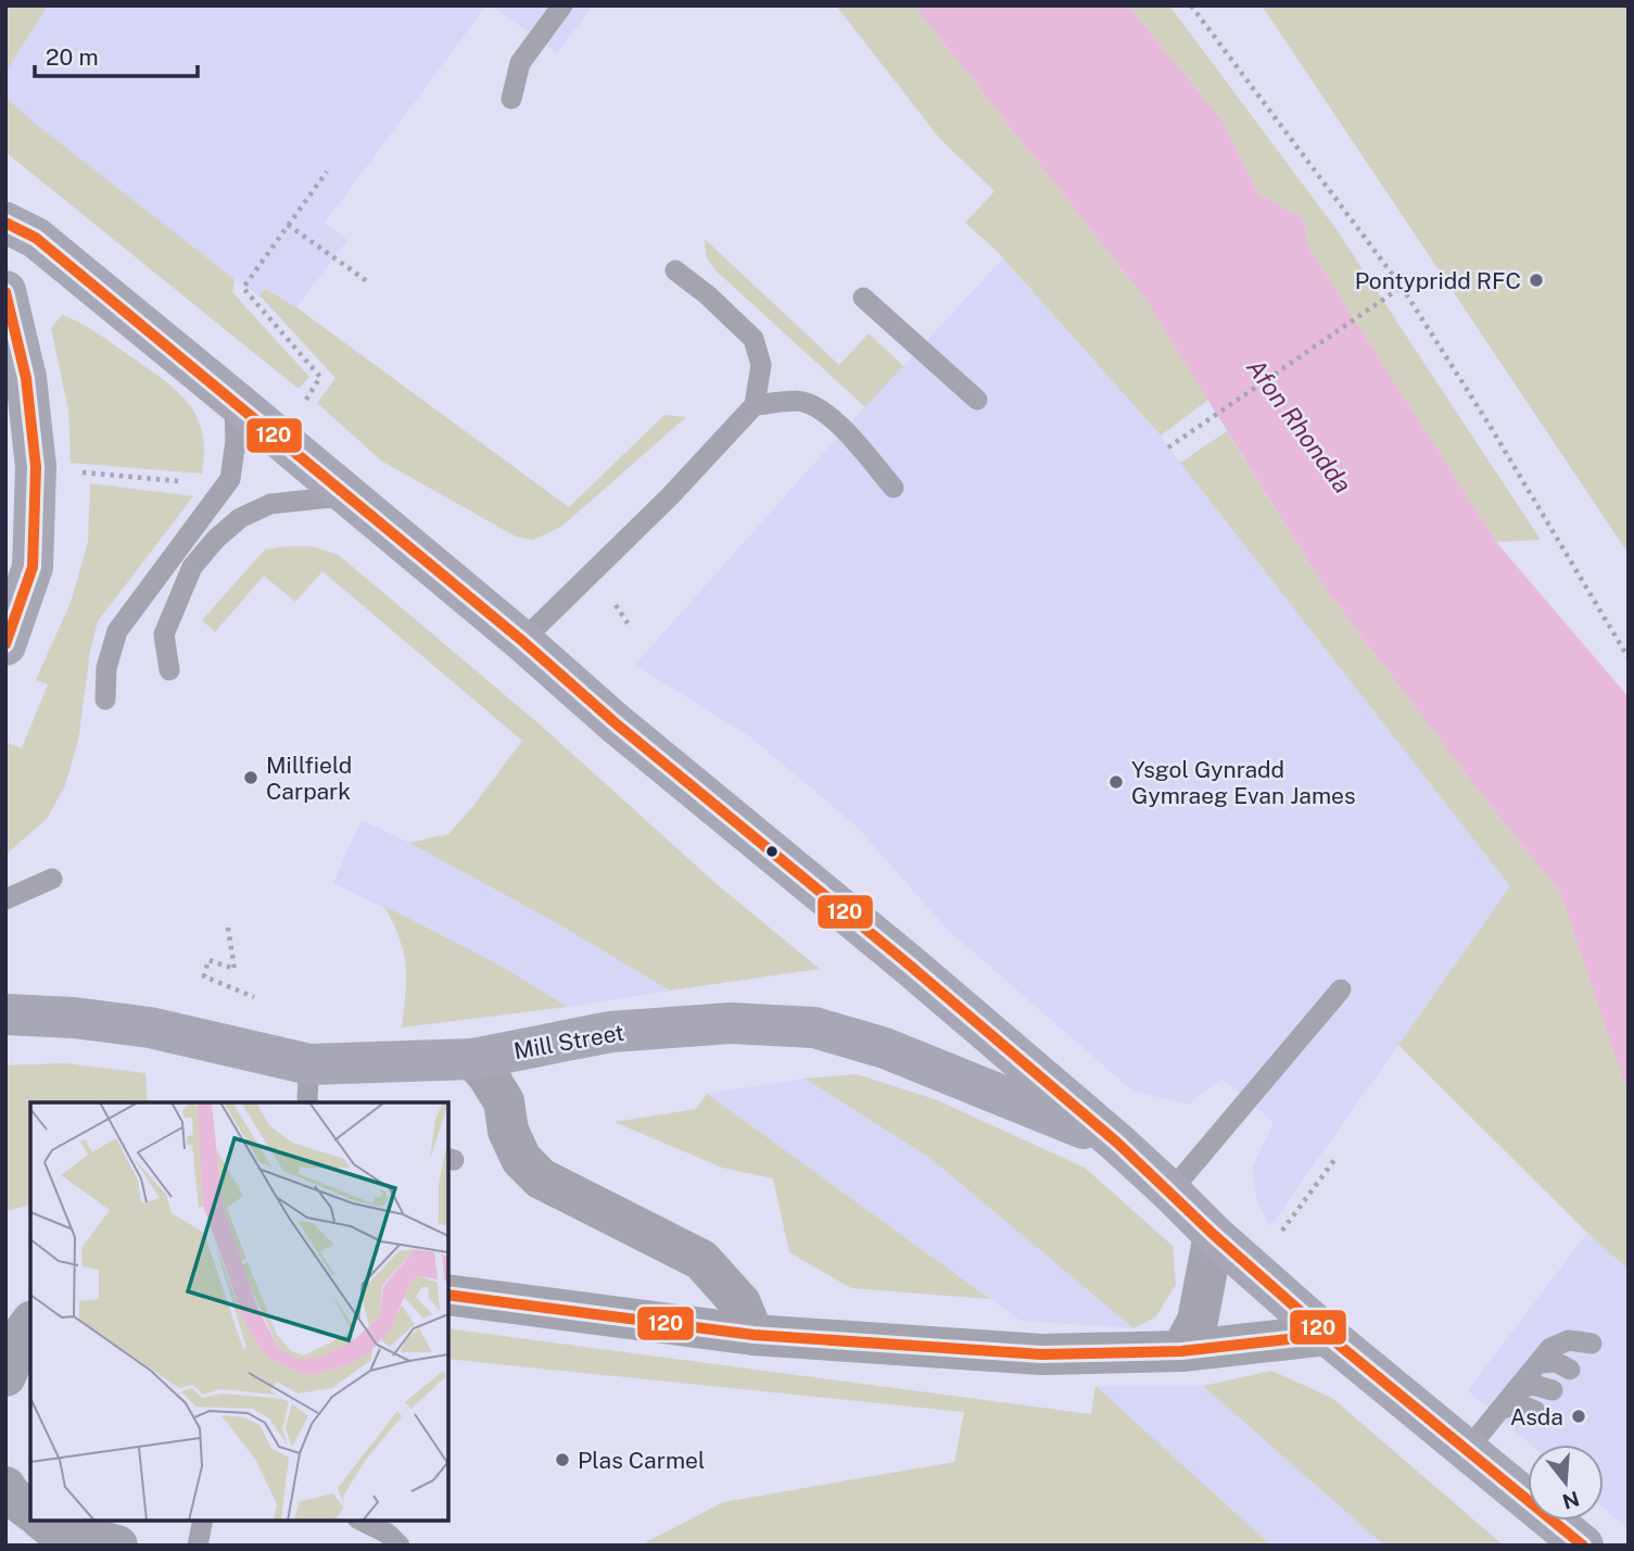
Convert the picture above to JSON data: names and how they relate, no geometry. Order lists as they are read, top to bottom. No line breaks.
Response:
{"streets":{"main road":["Mill Street"]},"water":["Afon Rhondda"],"places":["Pontypridd RFC","Millfield Carpark","Ysgol Gynradd Gymraeg Evan James","Asda","Plas Carmel"],"lines":["transit line 120"],"scale_bar":"20 m","north":"bottom"}
